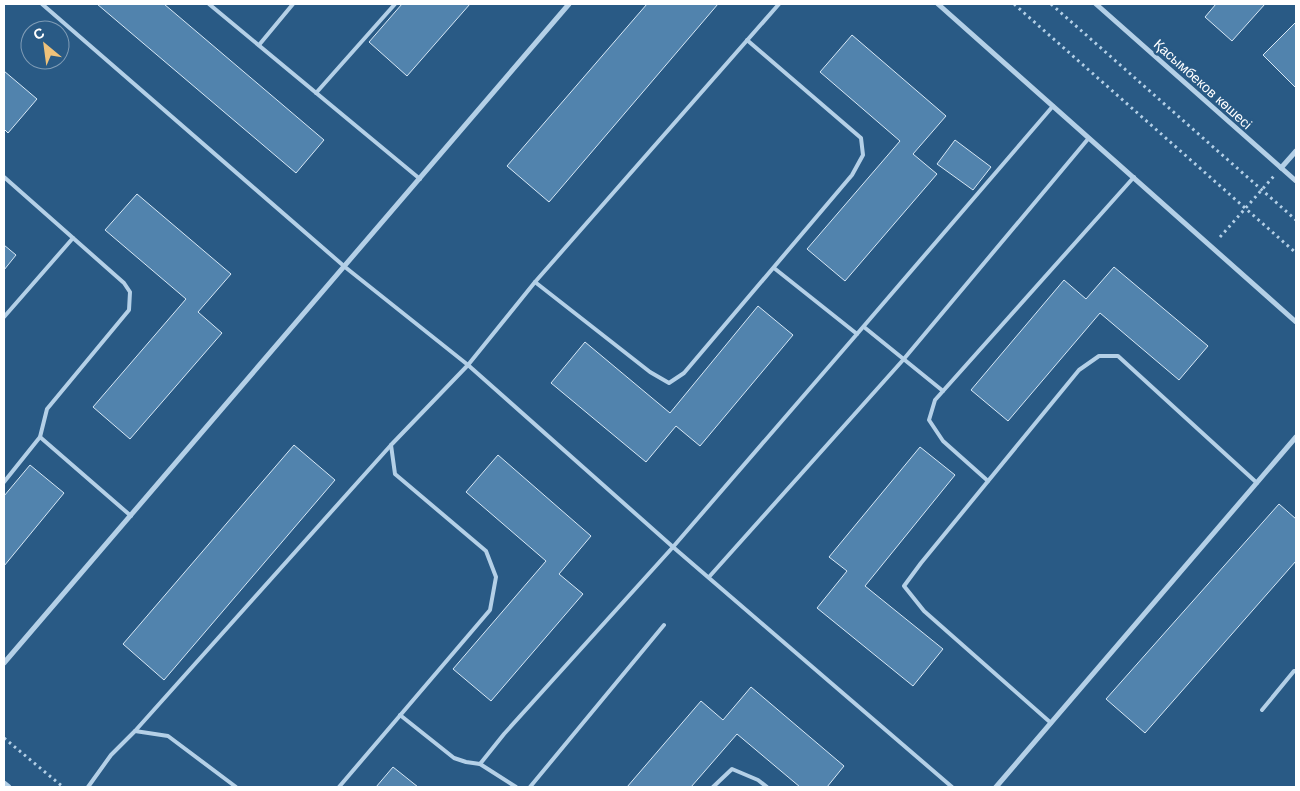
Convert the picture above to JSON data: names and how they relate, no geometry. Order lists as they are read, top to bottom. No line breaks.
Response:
{"streets":{"street":["Қасымбеков көшесі"]},"north":"top left"}
